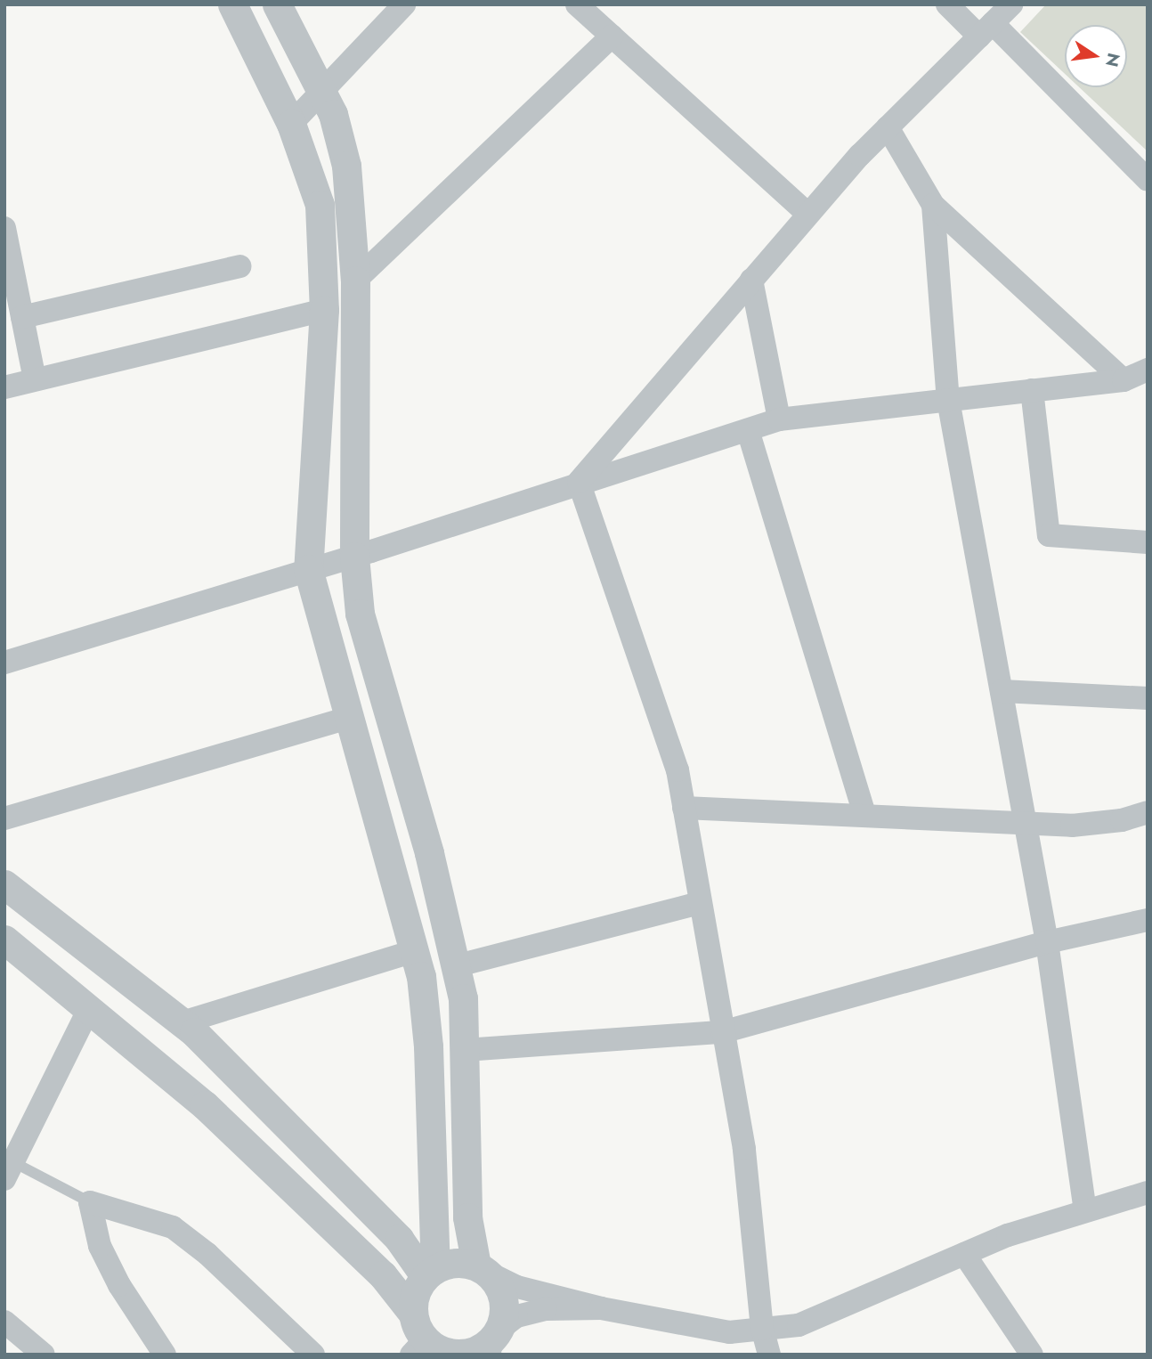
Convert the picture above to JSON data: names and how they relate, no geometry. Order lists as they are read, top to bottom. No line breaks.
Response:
{"north":"right"}
